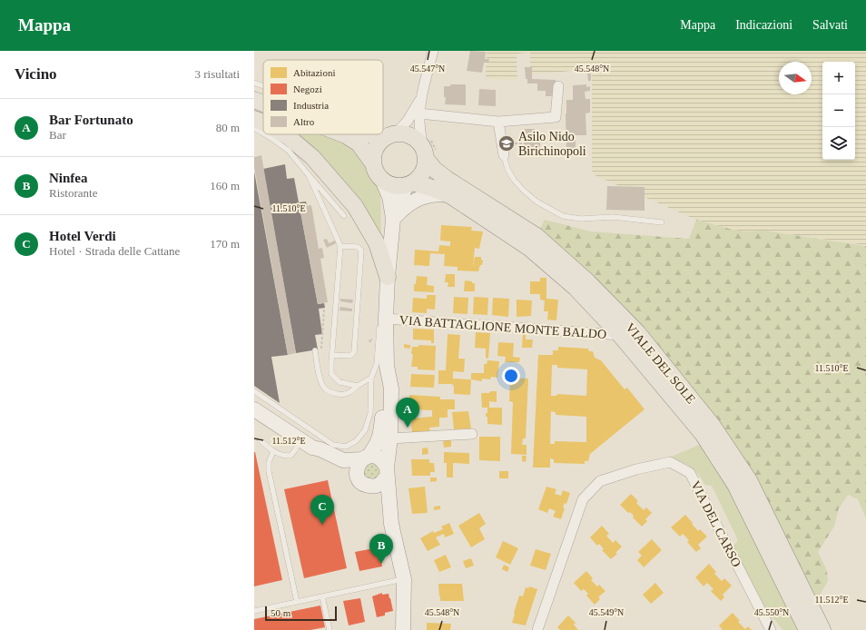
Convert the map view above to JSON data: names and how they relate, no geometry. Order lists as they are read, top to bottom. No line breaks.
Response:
{"streets":{"main road":["VIALE DEL SOLE"],"street":["VIA BATTAGLIONE MONTE BALDO","VIA DEL CARSO"]},"crossings":[["VIA BATTAGLIONE MONTE BALDO","VIALE DEL SOLE"]],"places":{"school or university":["Asilo Nido Birichinopoli"]},"legend":["Abitazioni","Negozi","Industria","Altro"],"scale_bar":"50 m","north":"right","page":{"header":"Mappa","nav":["Mappa","Indicazioni","Salvati"],"heading":["Vicino","3 risultati"],"map_buttons":["+","−"],"list":[{"mark":"A","name":"Bar Fortunato","note":"Bar","value":"80 m"},{"mark":"B","name":"Ninfea","note":"Ristorante","value":"160 m"},{"mark":"C","name":"Hotel Verdi","note":"Hotel · Strada delle Cattane","value":"170 m"}],"pins":["A","C","B"],"scale":"50 m"},"coordinates":["45.547°N","45.548°N","11.510°E","11.512°E","45.549°N","45.550°N"]}
